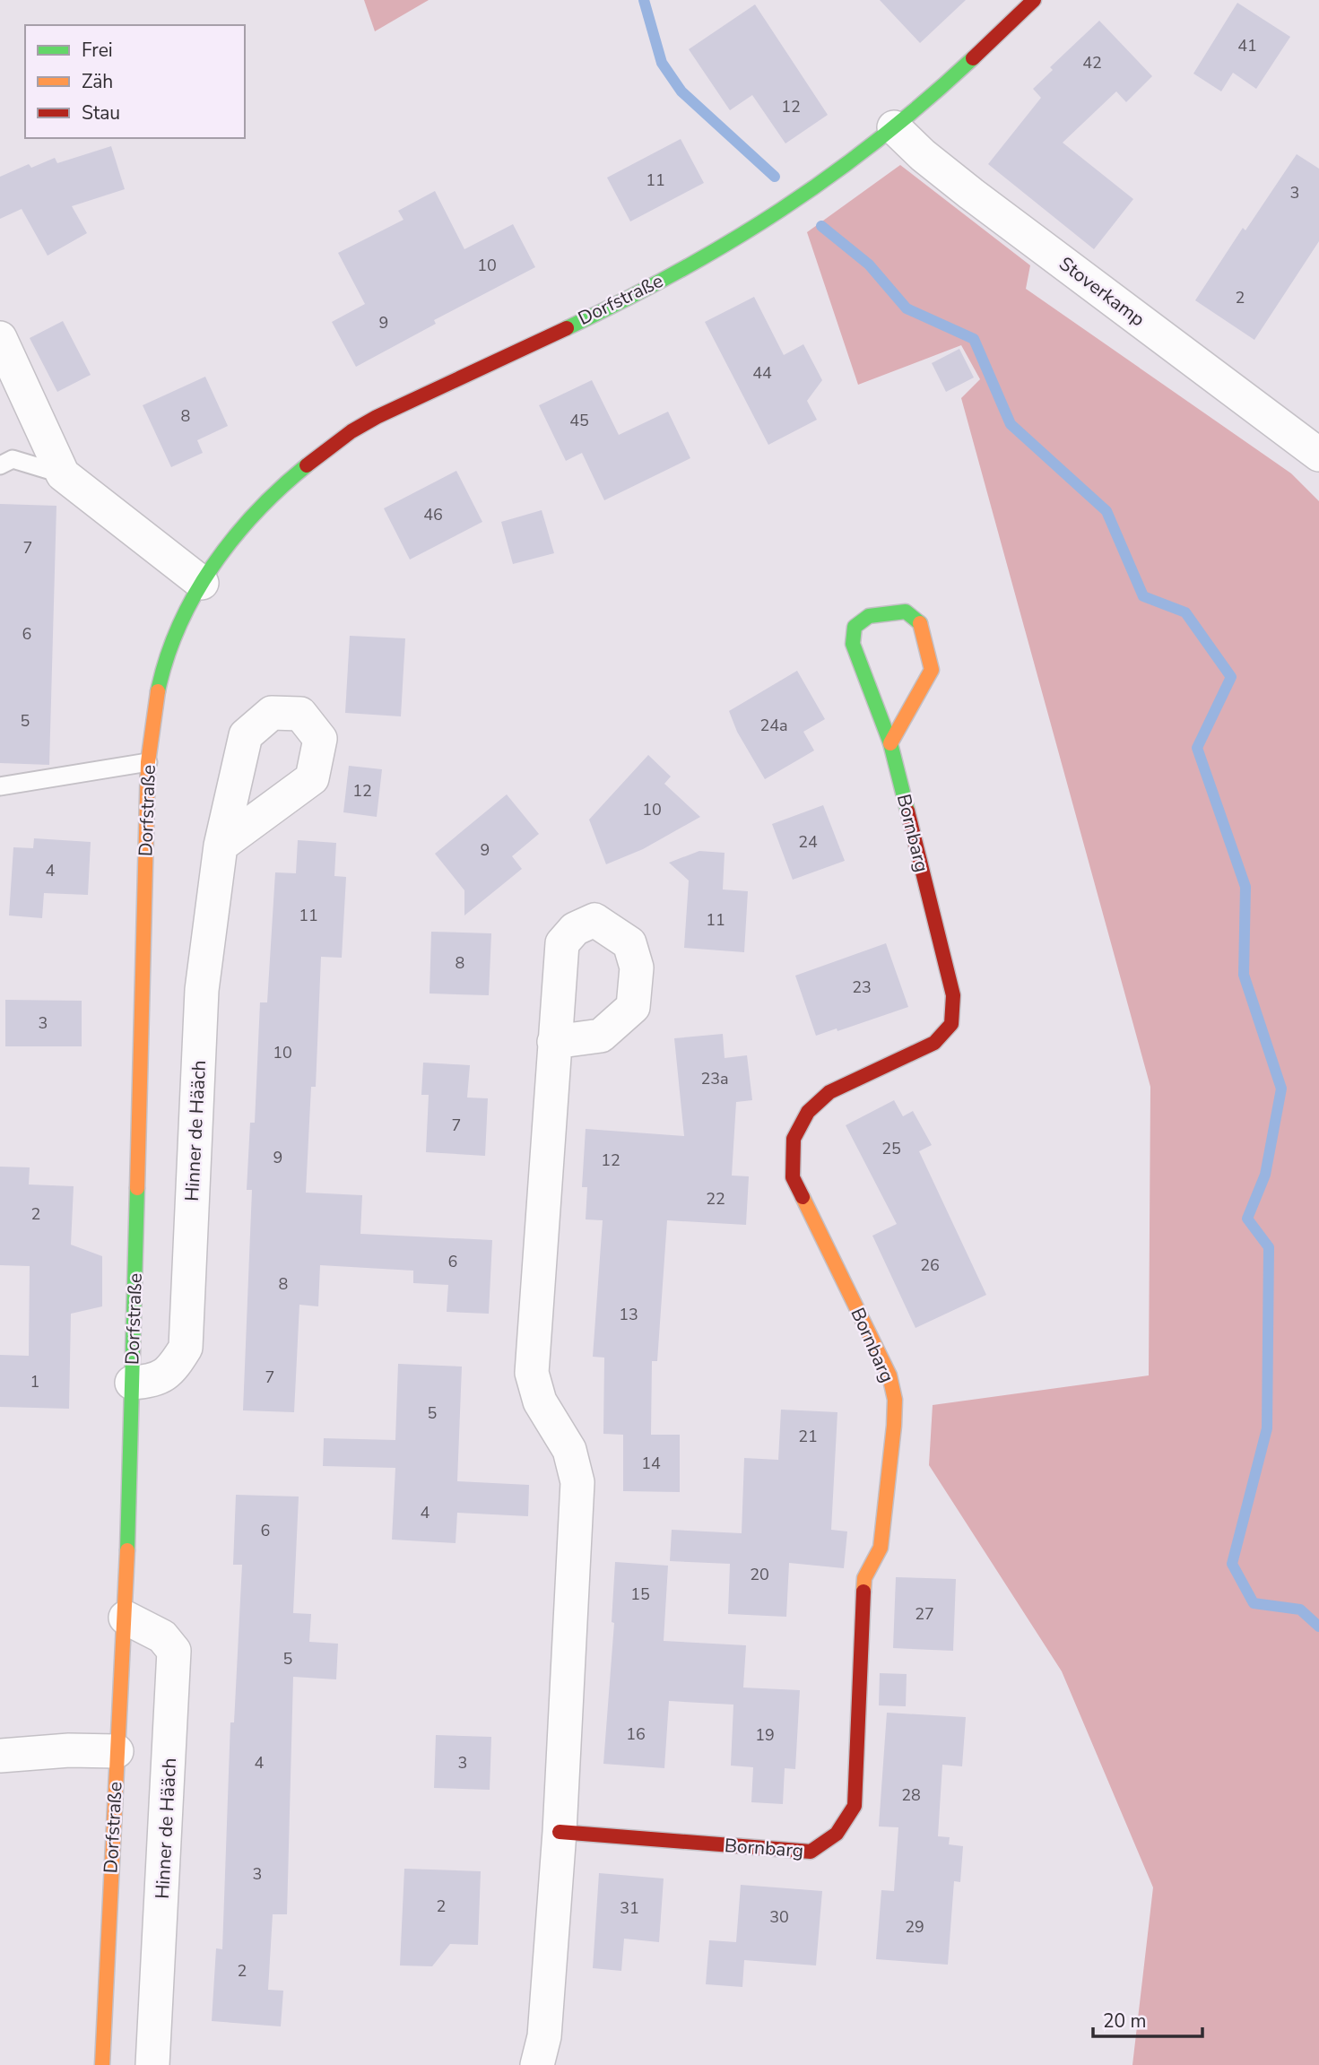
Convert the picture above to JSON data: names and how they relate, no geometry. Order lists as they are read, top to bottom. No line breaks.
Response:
{"streets":{"street":["Stoverkamp","Dorfstraße","Bornbarg","Hinner de Hääch"]},"crossings":[["Stoverkamp","Dorfstraße"],["Dorfstraße","Hinner de Hääch"]],"house_numbers":["41","42","12","11","3","10","2","9","44","8","45","46","7","6","5","24a","12","10","24","9","4","11","11","8","23","3","10","23a","7","25","9","12","22","2","6","26","8","13","7","1","5","21","14","4","6","20","15","27","5","16","19","4","3","28","3","2","31","30","29","2"],"legend":["Frei","Zäh","Stau"],"scale_bar":"20 m"}
